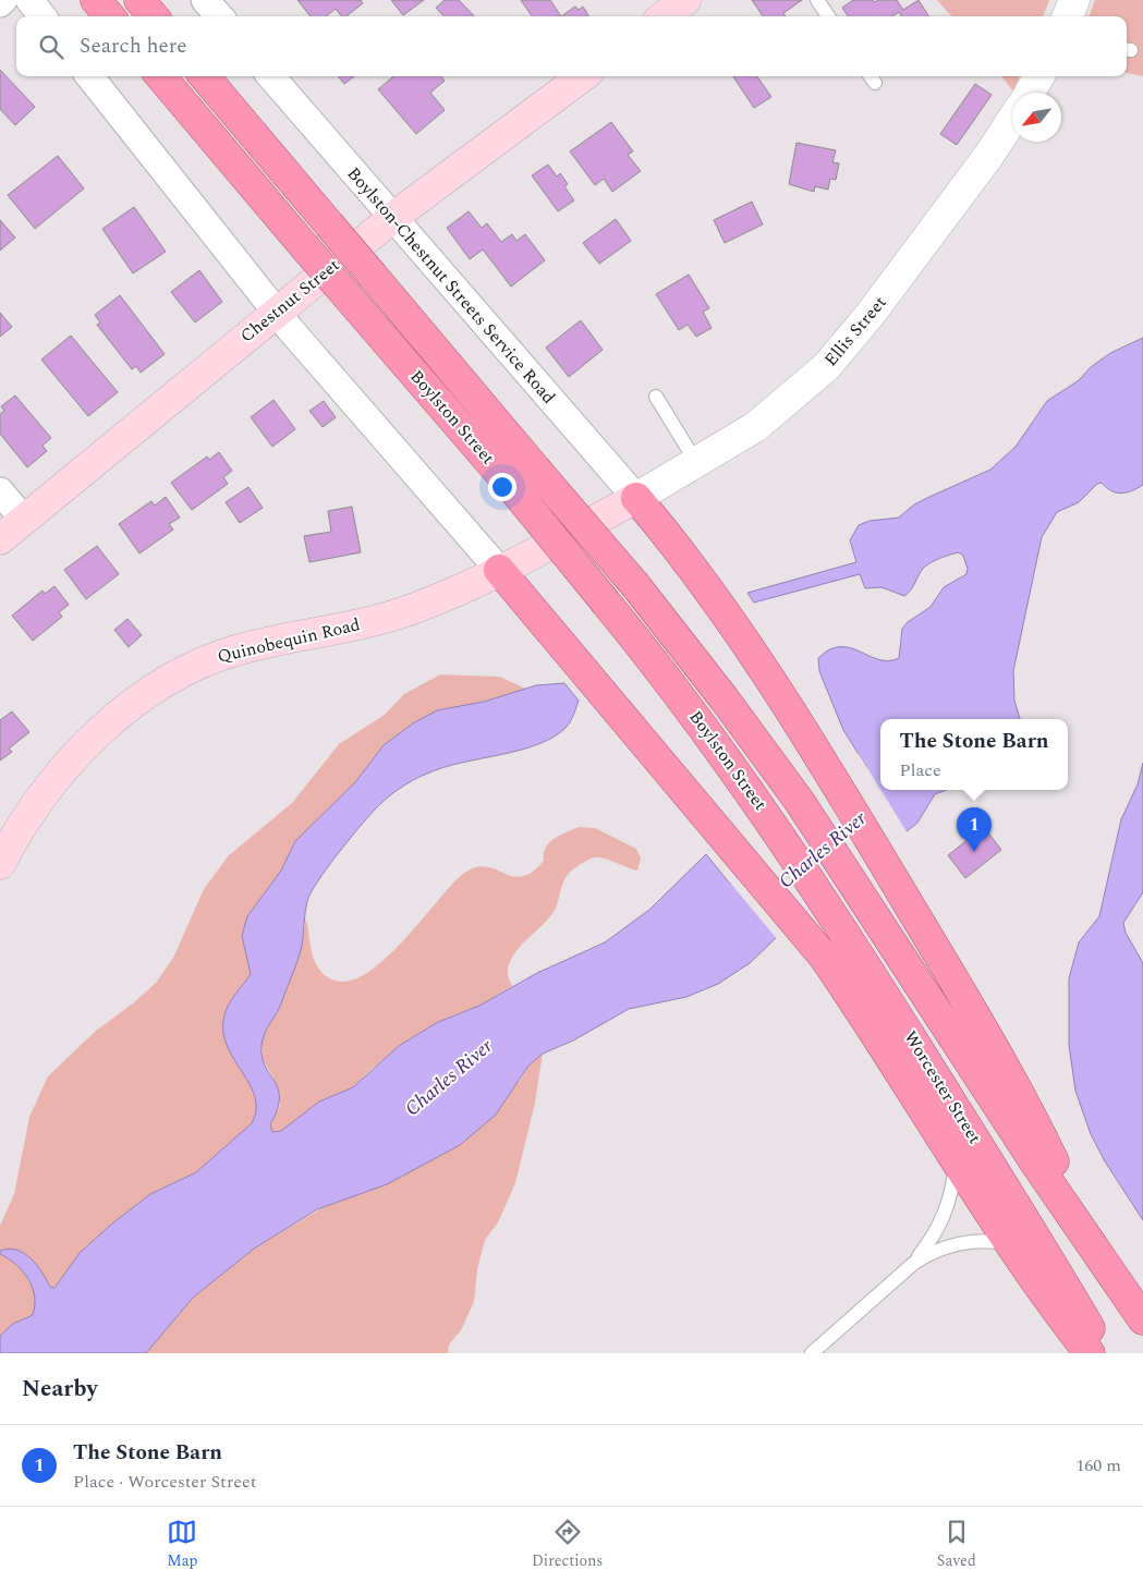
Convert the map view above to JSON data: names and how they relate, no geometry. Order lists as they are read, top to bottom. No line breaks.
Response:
{"streets":{"highway":["Boylston Street","Worcester Street"],"main road":["Chestnut Street","Quinobequin Road"],"street":["Boylston-Chestnut Streets Service Road","Ellis Street"]},"crossings":[["Boylston-Chestnut Streets Service Road","Chestnut Street"],["Boylston-Chestnut Streets Service Road","Ellis Street"],["Boylston-Chestnut Streets Service Road","Quinobequin Road"],["Ellis Street","Quinobequin Road"],["Boylston Street","Worcester Street"]],"water":["Charles River"],"north":"bottom left","page":{"search":"Search here","popup":["The Stone Barn","Place"],"pins":"1","heading":"Nearby","list":[{"mark":"1","name":"The Stone Barn","note":"Place · Worcester Street","value":"160 m"}],"nav":["Map","Directions","Saved"]}}
